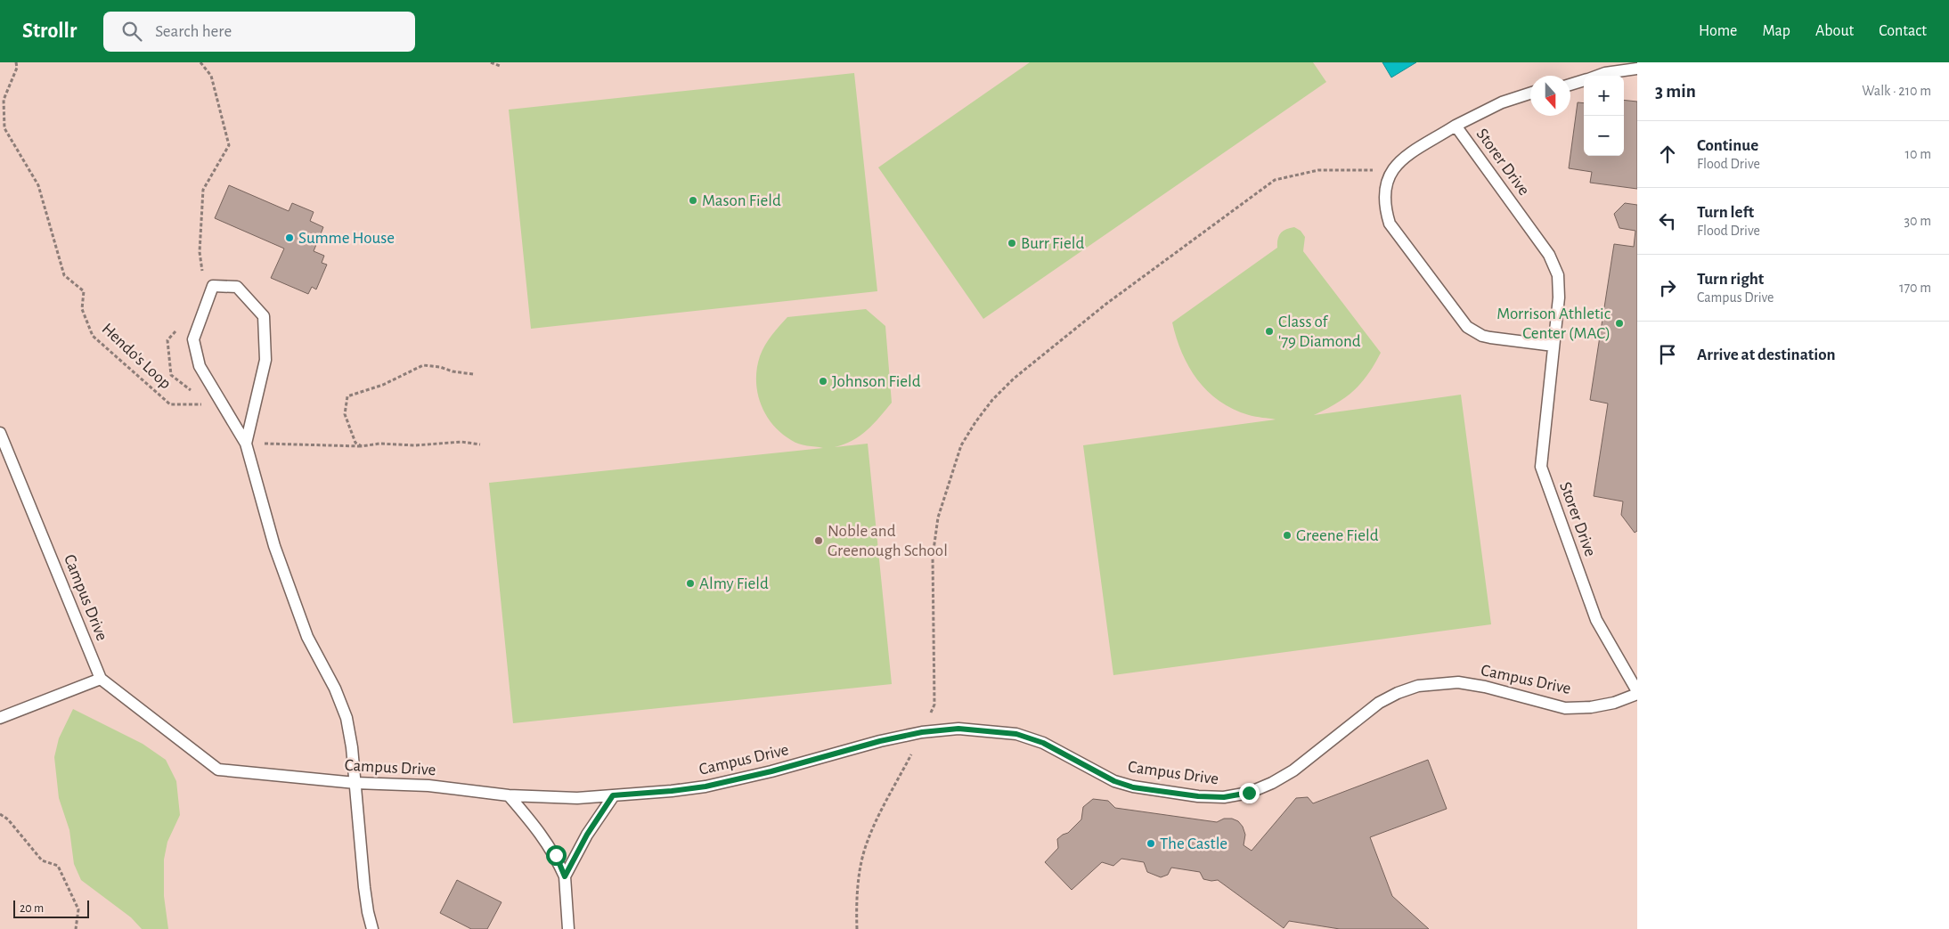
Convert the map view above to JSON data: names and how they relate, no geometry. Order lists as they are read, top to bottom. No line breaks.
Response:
{"streets":{"lane":["Storer Drive","Campus Drive"],"path":["Hendo's Loop"]},"crossings":[["Storer Drive","Campus Drive"]],"places":["Mason Field","Summe House","Burr Field","Morrison Athletic Center (MAC)","Class of '79 Diamond","Johnson Field","Greene Field","Noble and Greenough School","Almy Field","The Castle"],"scale_bar":"20 m","north":"bottom","page":{"header":"Strollr","search":"Search here","nav":["Home","Map","About","Contact"],"heading":["3 min","Walk · 210 m"],"map_buttons":["+","−"],"list":[["Continue","Flood Drive","10 m"],["Turn left","Flood Drive","30 m"],["Turn right","Campus Drive","170 m"],"Arrive at destination"],"scale":"20 m"}}
